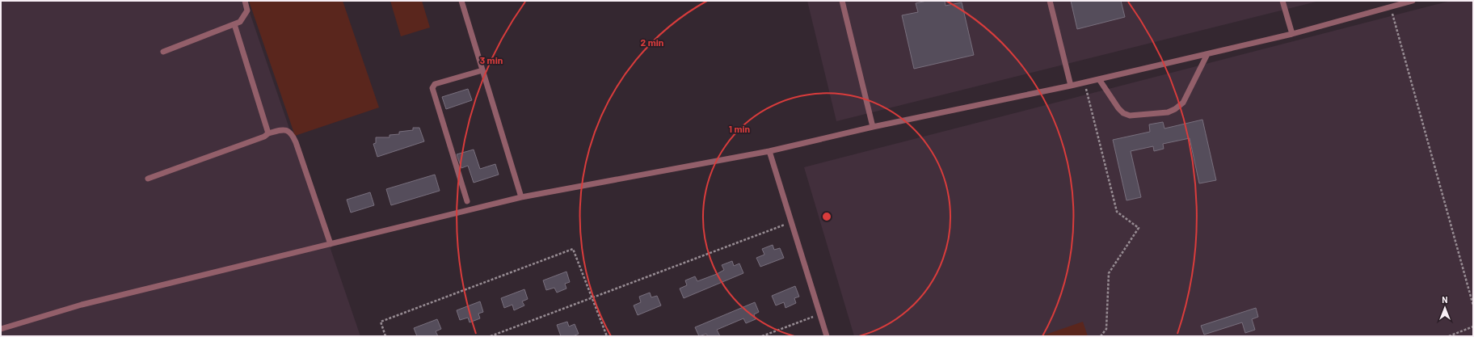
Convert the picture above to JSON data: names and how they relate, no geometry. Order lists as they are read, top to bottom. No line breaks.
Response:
{"north":"top","rings":["2 min","3 min","1 min"]}
